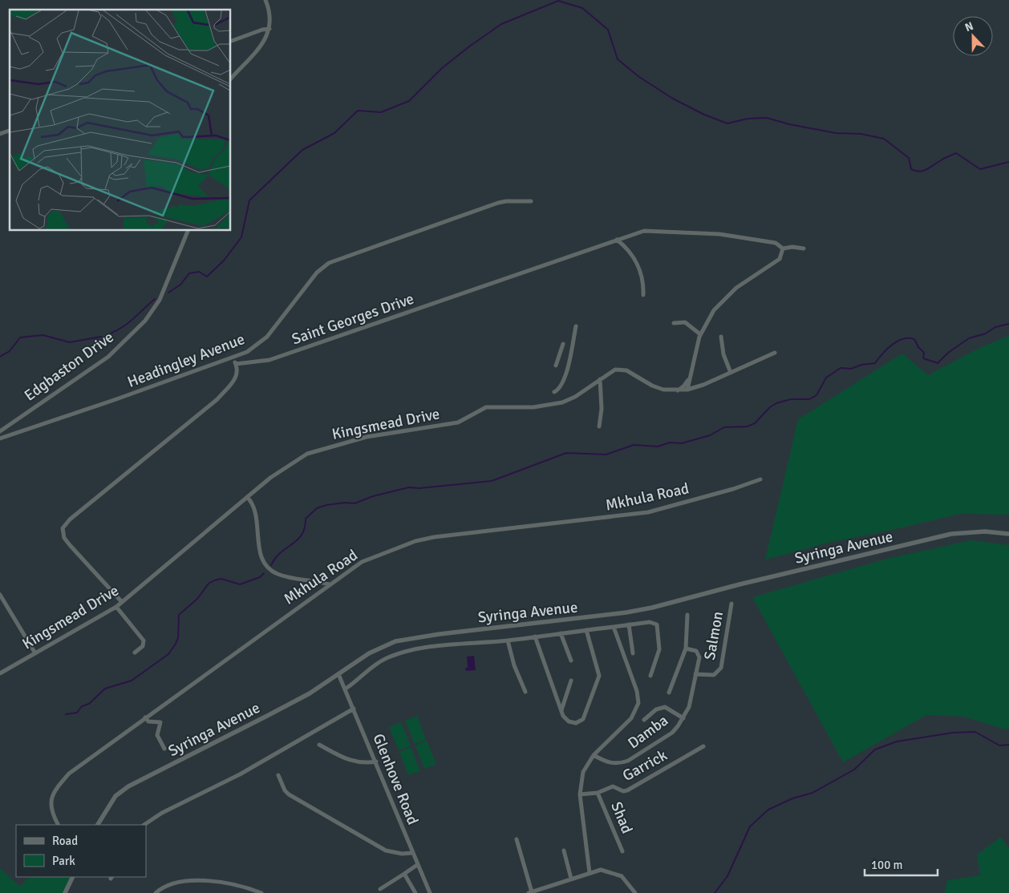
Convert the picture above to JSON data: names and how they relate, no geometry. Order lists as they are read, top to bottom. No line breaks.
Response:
{"streets":{"street":["Saint Georges Drive","Headingley Avenue","Edgbaston Drive","Kingsmead Drive","Mkhula Road","Syringa Avenue","Salmon","Damba","Garrick","Glenhove Road","Shad"]},"crossings":[["Syringa Avenue","Glenhove Road"],["Salmon","Damba"],["Garrick","Shad"]],"legend":["Road","Park"],"scale_bar":"100 m","north":"top"}
